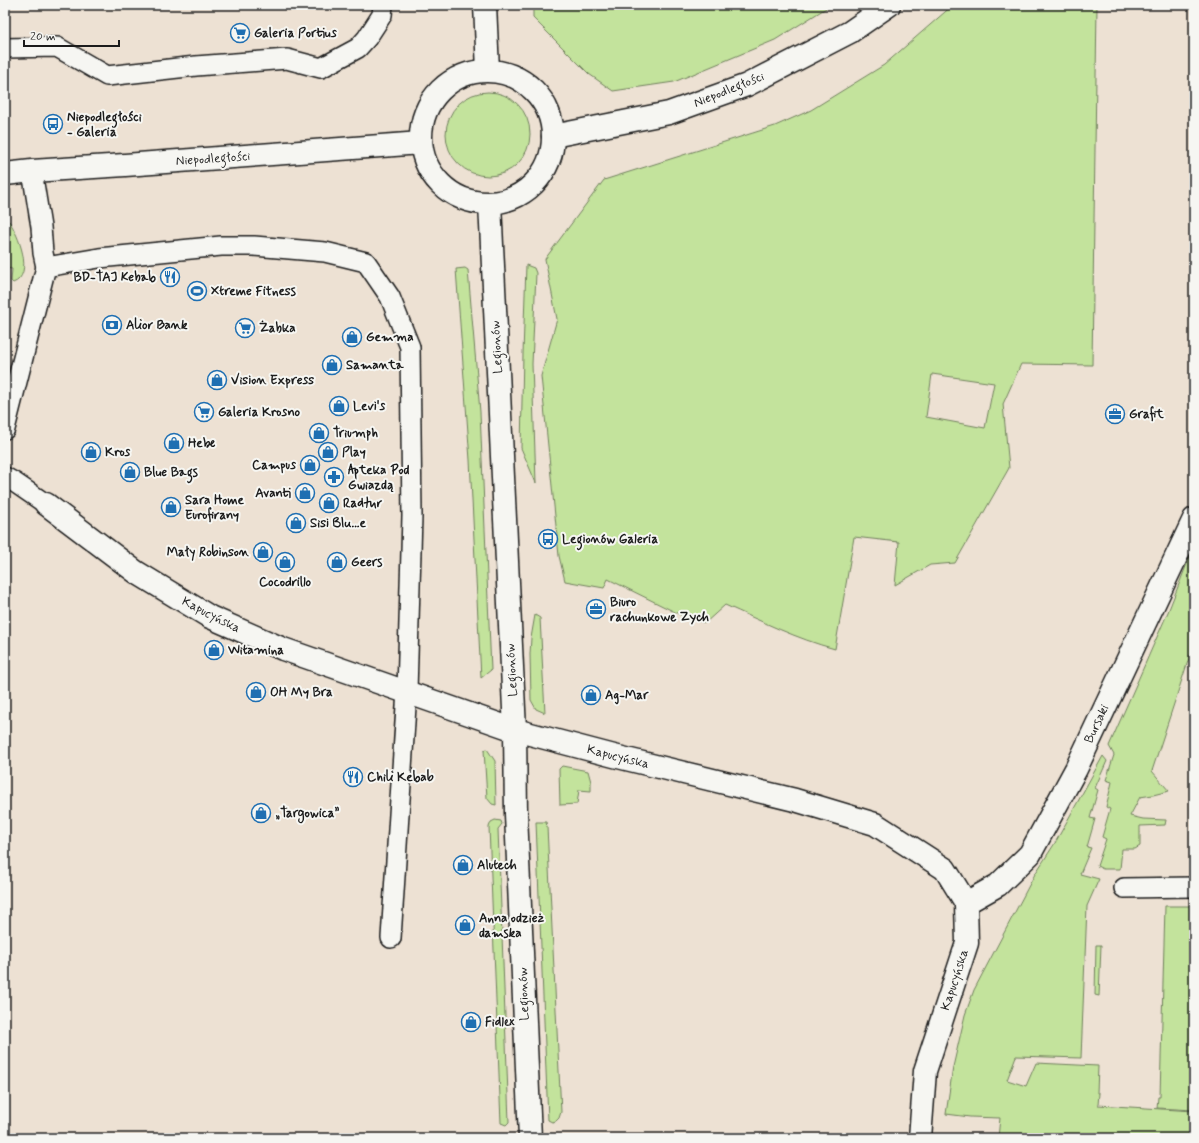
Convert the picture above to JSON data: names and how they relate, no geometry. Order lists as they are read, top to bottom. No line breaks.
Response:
{"streets":{"main road":["Niepodległości","Legionów","Kapucyńska","Bursaki"]},"crossings":[["Niepodległości","Legionów"],["Legionów","Kapucyńska"],["Kapucyńska","Bursaki"]],"places":{"supermarket":["Galeria Portius","Żabka","Galeria Krosno"],"bus stop":["Niepodległości - Galeria","Legionów Galeria"],"restaurant":["BD-TAJ Kebab","Chili Kebab"],"sports":["Xtreme Fitness"],"bank":["Alior Bank"],"shop":["Gemma","Samanta","Vision Express","Levi's","Triumph","Hebe","Kros","Play","Campus","Blue Bags","Avanti","Radtur","Sara Home Eurofirany","Sisi Blu...e","Mały Robinson","Cocodrillo","Geers","Witamina","OH My Bra","Ag-Mar","„Targowica”","Alutech","Anna odzież damska","Fidlex"],"office":["Grafit","Biuro rachunkowe Zych"],"pharmacy":["Apteka Pod Gwiazdą"]},"scale_bar":"20 m"}
